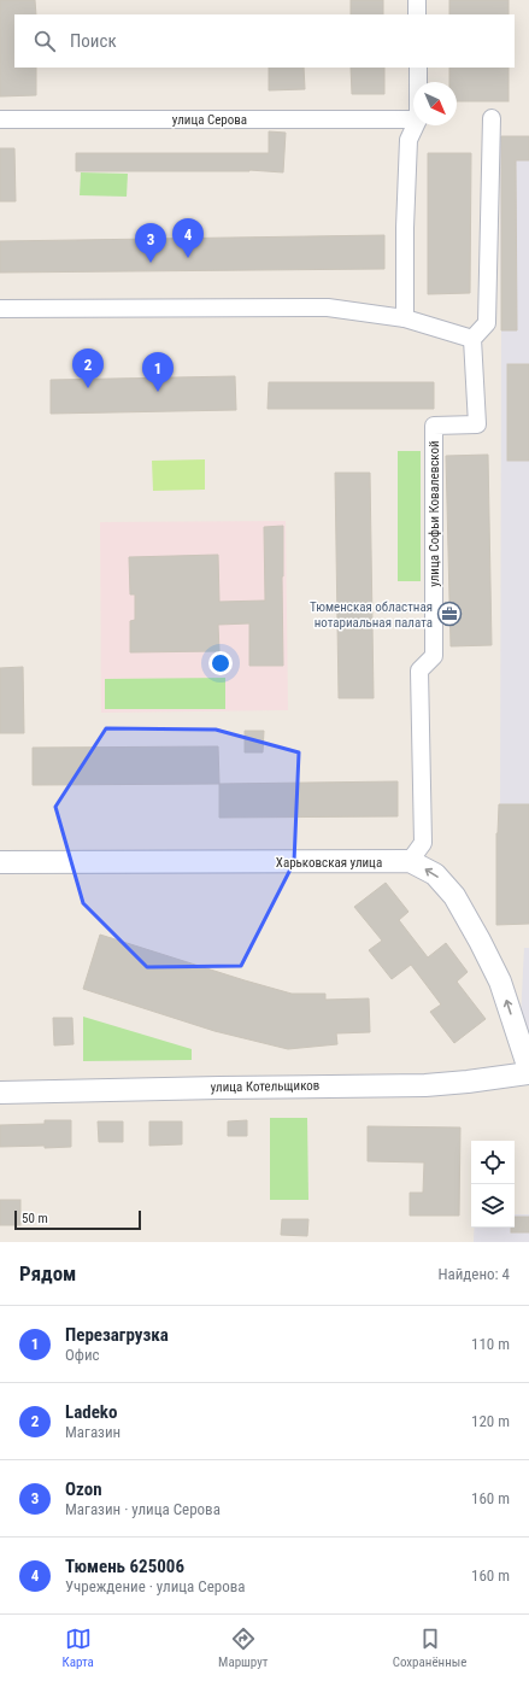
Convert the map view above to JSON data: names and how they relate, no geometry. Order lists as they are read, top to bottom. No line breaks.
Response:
{"streets":{"street":["улица Серова","улица Софьи Ковалевской","Харьковская улица","улица Котельщиков"]},"crossings":[["улица Софьи Ковалевской","Харьковская улица"],["Харьковская улица","улица Котельщиков"]],"one_way":["Харьковская улица"],"places":{"office":["Тюменская областная нотариальная палата"]},"scale_bar":"50 m","north":"bottom right","page":{"search":"Поиск","pins":["4","3","2","1"],"scale":"50 m","heading":["Рядом","Найдено: 4"],"list":[{"mark":"1","name":"Перезагрузка","note":"Офис","value":"110 m"},{"mark":"2","name":"Ladeko","note":"Магазин","value":"120 m"},{"mark":"3","name":"Ozon","note":"Магазин · улица Серова","value":"160 m"},{"mark":"4","name":"Тюмень 625006","note":"Учреждение · улица Серова","value":"160 m"}],"nav":["Карта","Маршрут","Сохранённые"]}}
